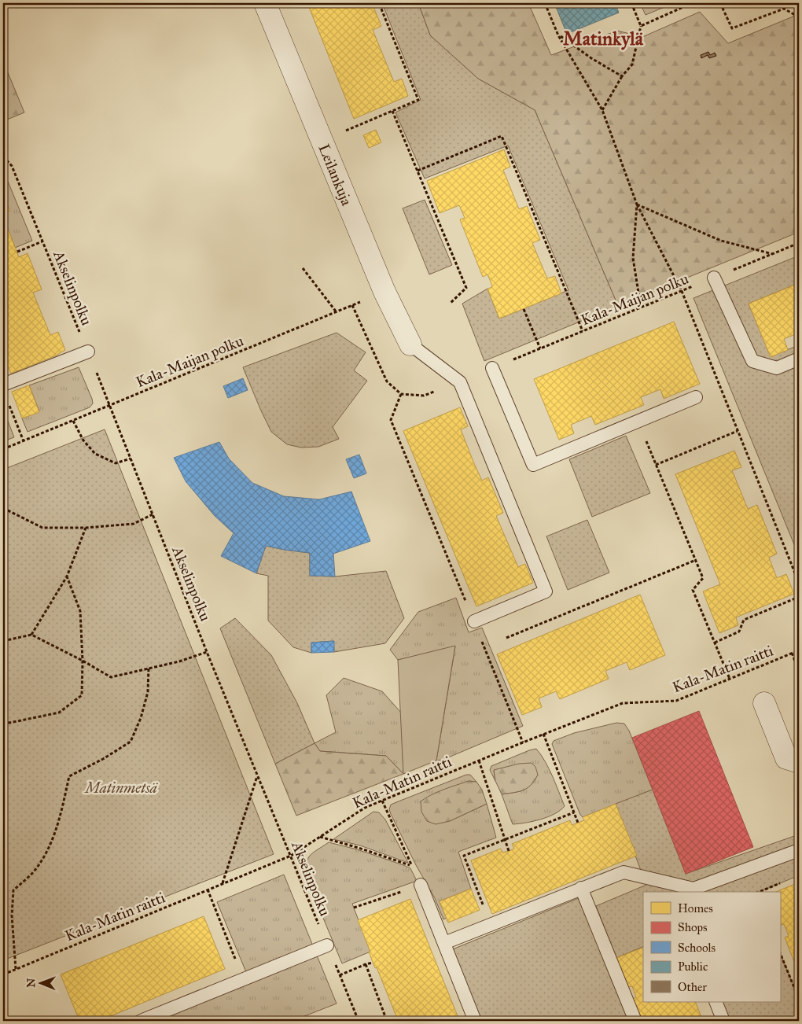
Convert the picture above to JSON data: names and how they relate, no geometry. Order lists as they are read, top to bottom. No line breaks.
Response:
{"streets":{"street":["Leilankuja"],"path":["Akselinpolku","Kala-Maijan polku","Kala-Matin raitti"]},"crossings":[["Leilankuja","Kala-Maijan polku"],["Akselinpolku","Kala-Maijan polku"],["Akselinpolku","Kala-Matin raitti"]],"districts":["Matinkylä"],"parks":["Matinmetsä"],"legend":["Homes","Shops","Schools","Public","Other"],"north":"left"}
